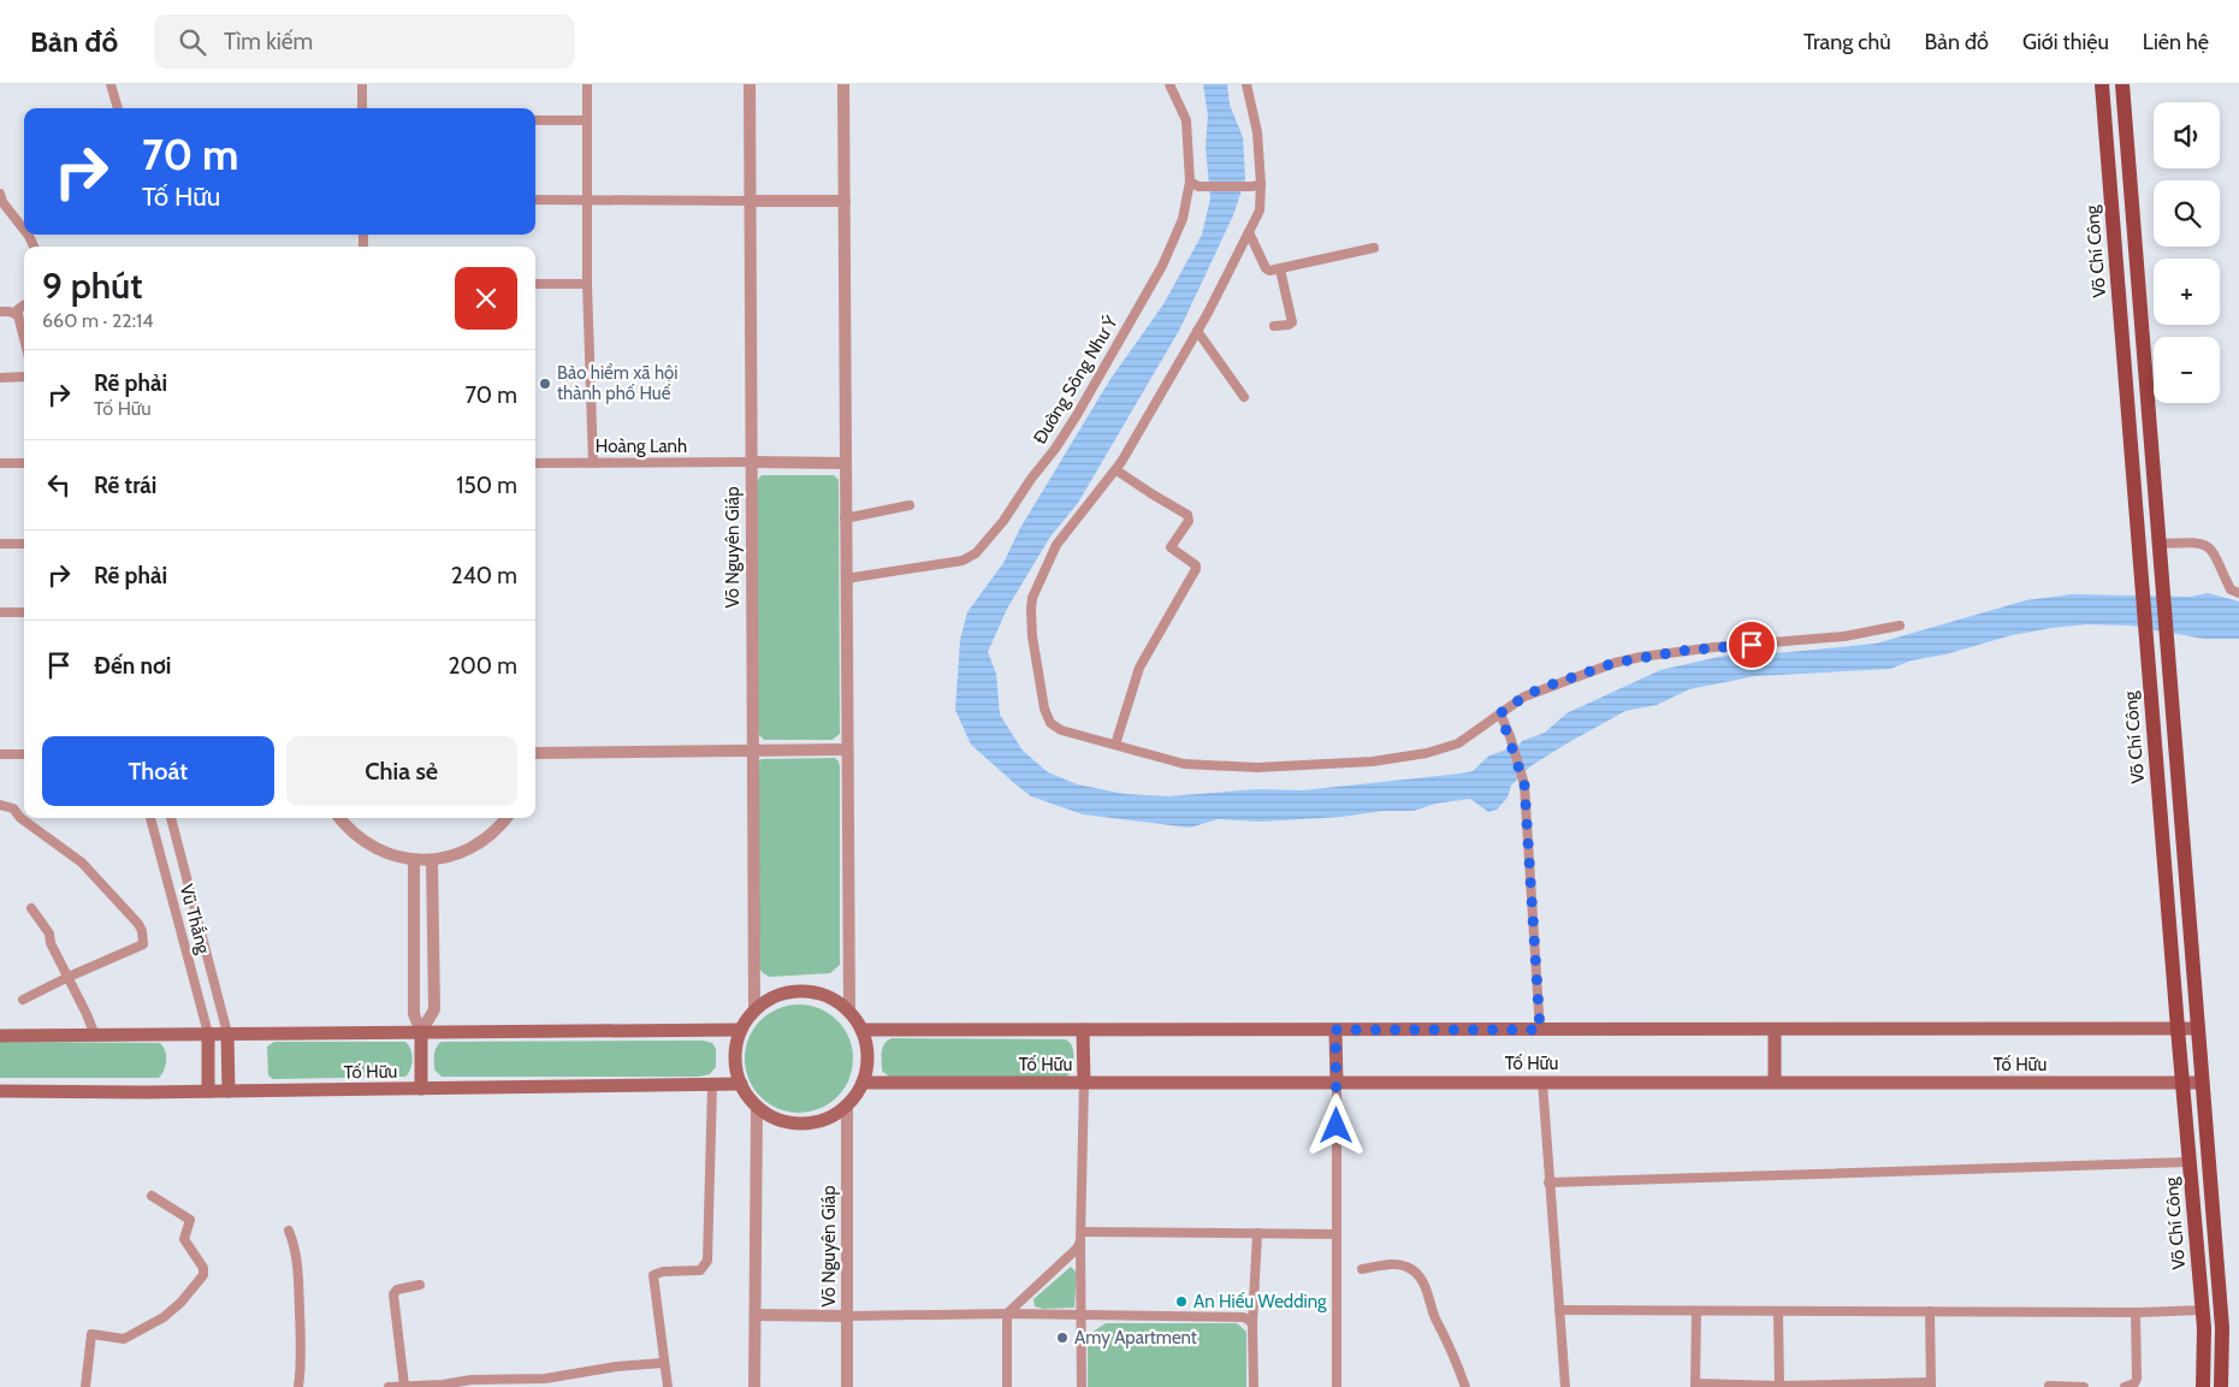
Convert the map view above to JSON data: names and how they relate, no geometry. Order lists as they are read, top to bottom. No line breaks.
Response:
{"streets":{"main road":["Võ Chí Công","Tố Hữu"],"street":["Đường Sông Như Ý","Hoàng Lanh","Võ Nguyên Giáp","Vũ Thắng"]},"crossings":[["Võ Chí Công","Tố Hữu"],["Hoàng Lanh","Võ Nguyên Giáp"],["Võ Nguyên Giáp","Tố Hữu"]],"places":["Bảo hiểm xã hội thành phố Huế","An Hiếu Wedding","Amy Apartment"],"page":{"header":"Bản đồ","search":"Tìm kiếm","nav":["Trang chủ","Bản đồ","Giới thiệu","Liên hệ"],"map_buttons":["+","−"],"turn":["70 m","Tố Hữu"],"heading":["9 phút","660 m · 22:14"],"list":[{"name":"Rẽ phải","note":"Tố Hữu","value":"70 m"},{"name":"Rẽ trái","value":"150 m"},{"name":"Rẽ phải","value":"240 m"},{"name":"Đến nơi","value":"200 m"}],"buttons":["Thoát","Chia sẻ"]}}
